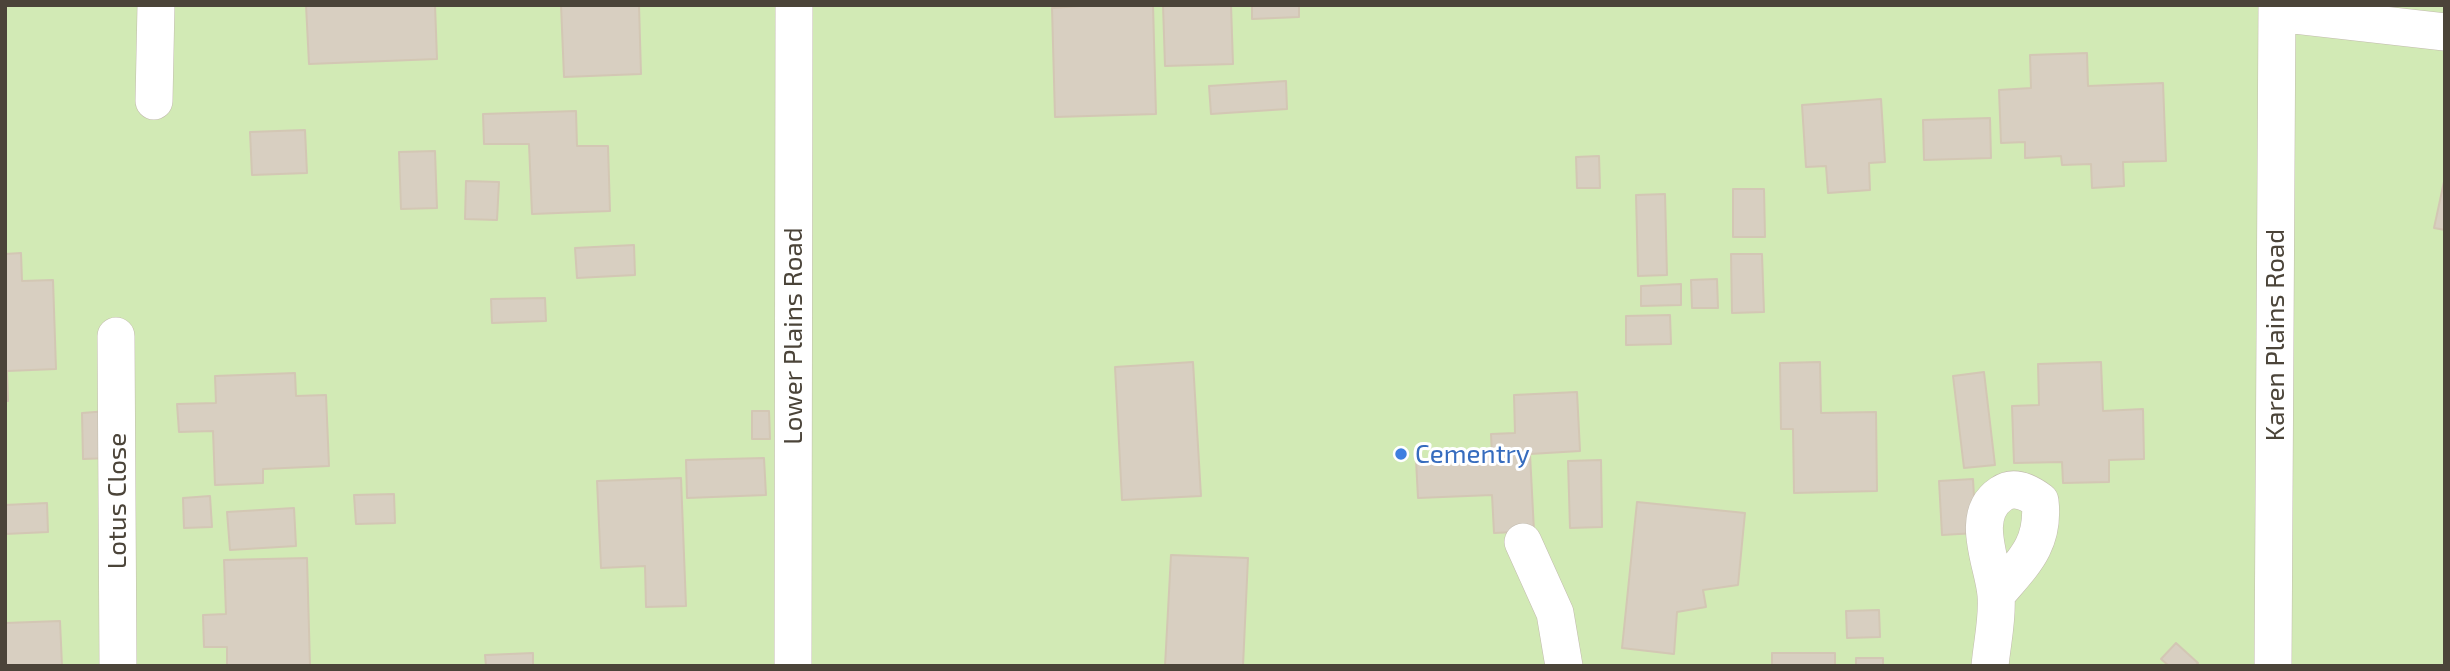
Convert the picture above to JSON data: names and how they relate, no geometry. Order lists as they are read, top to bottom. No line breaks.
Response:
{"streets":{"street":["Karen Plains Road","Lower Plains Road","Lotus Close"]},"places":["Cementry"]}
